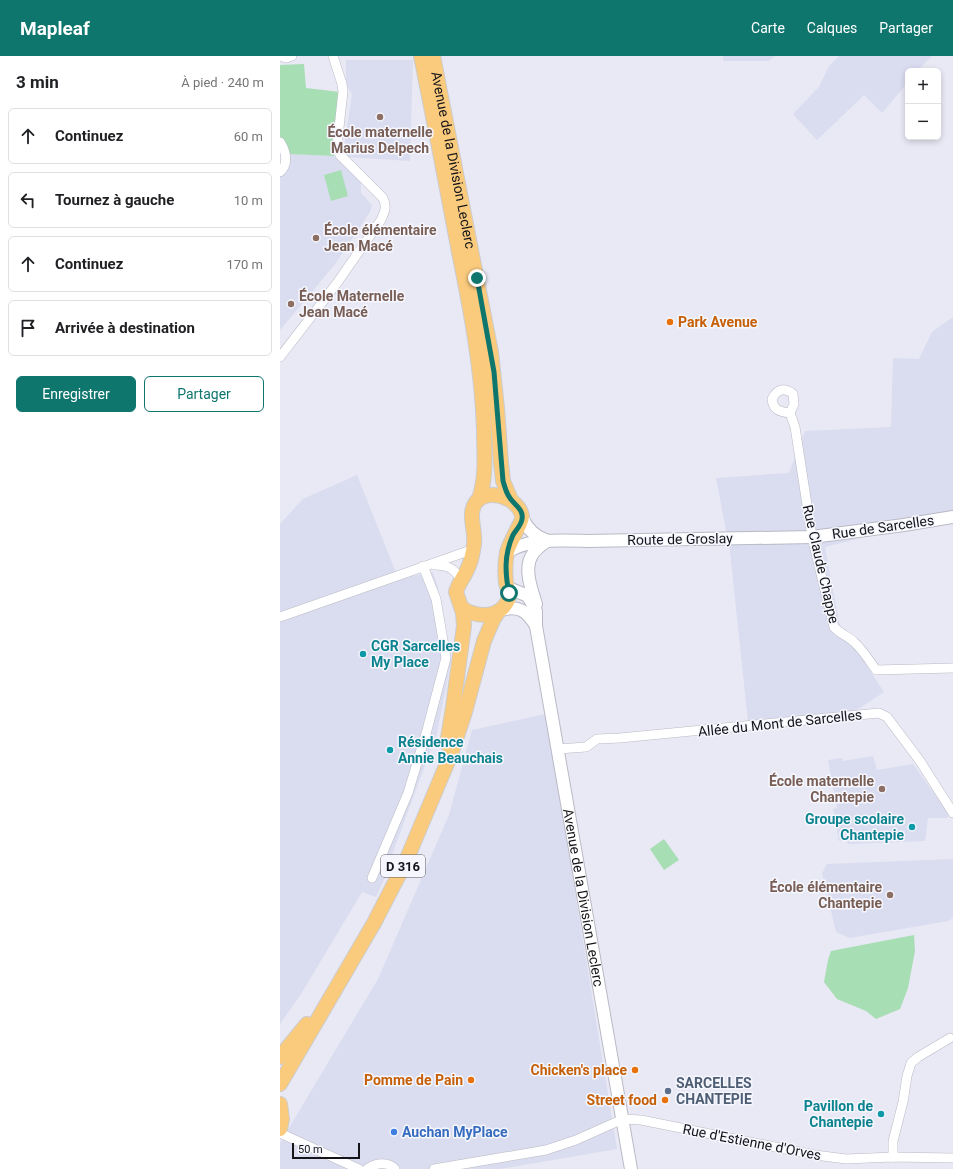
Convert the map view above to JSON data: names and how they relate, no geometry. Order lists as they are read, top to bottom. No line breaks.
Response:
{"streets":{"main road":["Avenue de la Division Leclerc","Rue de Sarcelles","Route de Groslay","D 316"],"street":["Rue Claude Chappe","Allée du Mont de Sarcelles","Rue d'Estienne d'Orves"]},"crossings":[["Avenue de la Division Leclerc","Route de Groslay"],["Avenue de la Division Leclerc","Allée du Mont de Sarcelles"],["Avenue de la Division Leclerc","D 316"],["Avenue de la Division Leclerc","Rue d'Estienne d'Orves"],["Rue de Sarcelles","Route de Groslay"],["Rue de Sarcelles","Rue Claude Chappe"],["Route de Groslay","Rue Claude Chappe"]],"places":["École maternelle Marius Delpech","École élémentaire Jean Macé","École Maternelle Jean Macé","Park Avenue","CGR Sarcelles My Place","Résidence Annie Beauchais","École maternelle Chantepie","Groupe scolaire Chantepie","École élémentaire Chantepie","Chicken's place","Pomme de Pain","SARCELLES CHANTEPIE","Street food","Pavillon de Chantepie","Auchan MyPlace"],"scale_bar":"50 m","page":{"header":"Mapleaf","nav":["Carte","Calques","Partager"],"heading":["3 min","À pied · 240 m"],"map_buttons":["+","−"],"list":[["Continuez","60 m"],["Tournez à gauche","10 m"],["Continuez","170 m"],"Arrivée à destination"],"buttons":["Enregistrer","Partager"],"scale":"50 m"}}
